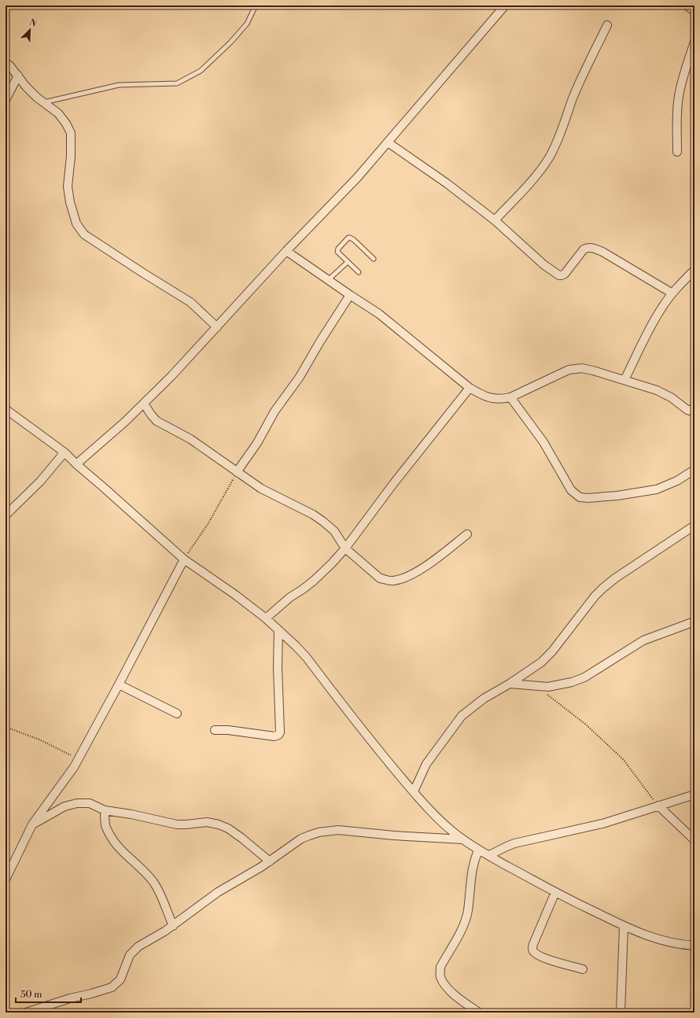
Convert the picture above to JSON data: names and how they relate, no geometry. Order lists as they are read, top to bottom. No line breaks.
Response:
{"scale_bar":"50 m","north":"top right"}
